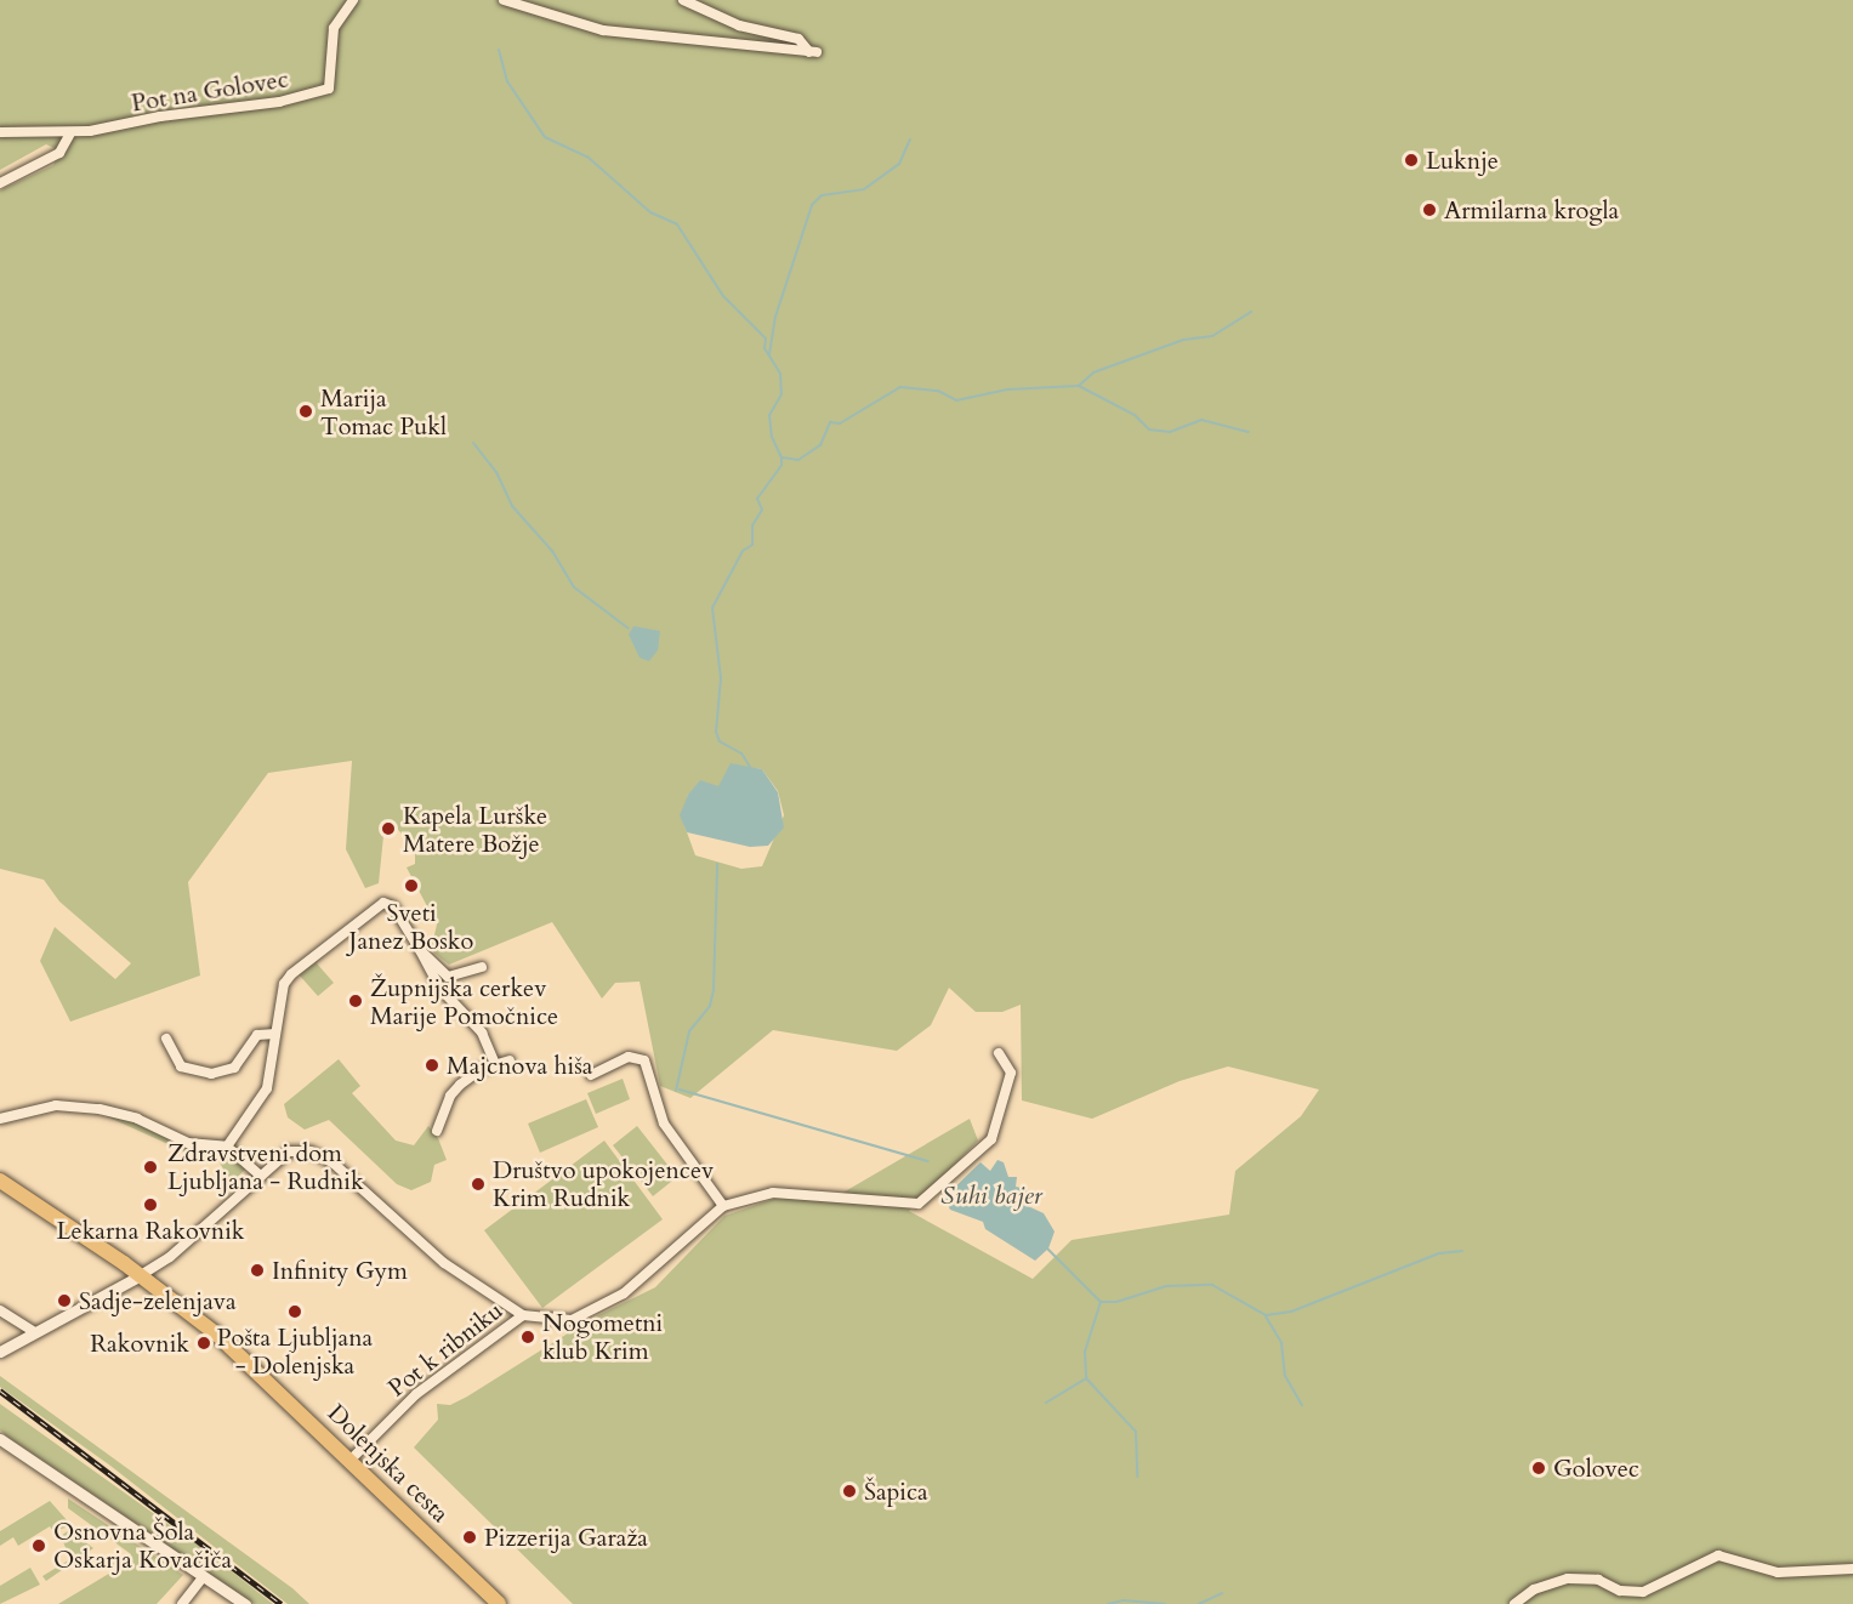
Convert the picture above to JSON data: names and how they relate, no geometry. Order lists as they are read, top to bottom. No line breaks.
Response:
{"streets":{"main road":["Dolenjska cesta"],"street":["Pot na Golovec","Pot k ribniku"]},"crossings":[["Pot k ribniku","Dolenjska cesta"]],"water":["Suhi bajer"],"places":["Luknje","Armilarna krogla","Marija Tomac Pukl","Kapela Lurške Matere Božje","Sveti Janez Bosko","Župnijska cerkev Marije Pomočnice","Majcnova hiša","Zdravstveni dom Ljubljana - Rudnik","Društvo upokojencev Krim Rudnik","Lekarna Rakovnik","Infinity Gym","Sadje-zelenjava","Pošta Ljubljana - Dolenjska","Nogometni klub Krim","Rakovnik","Golovec","Šapica","Pizzerija Garaža","Osnovna Šola Oskarja Kovačiča"]}
